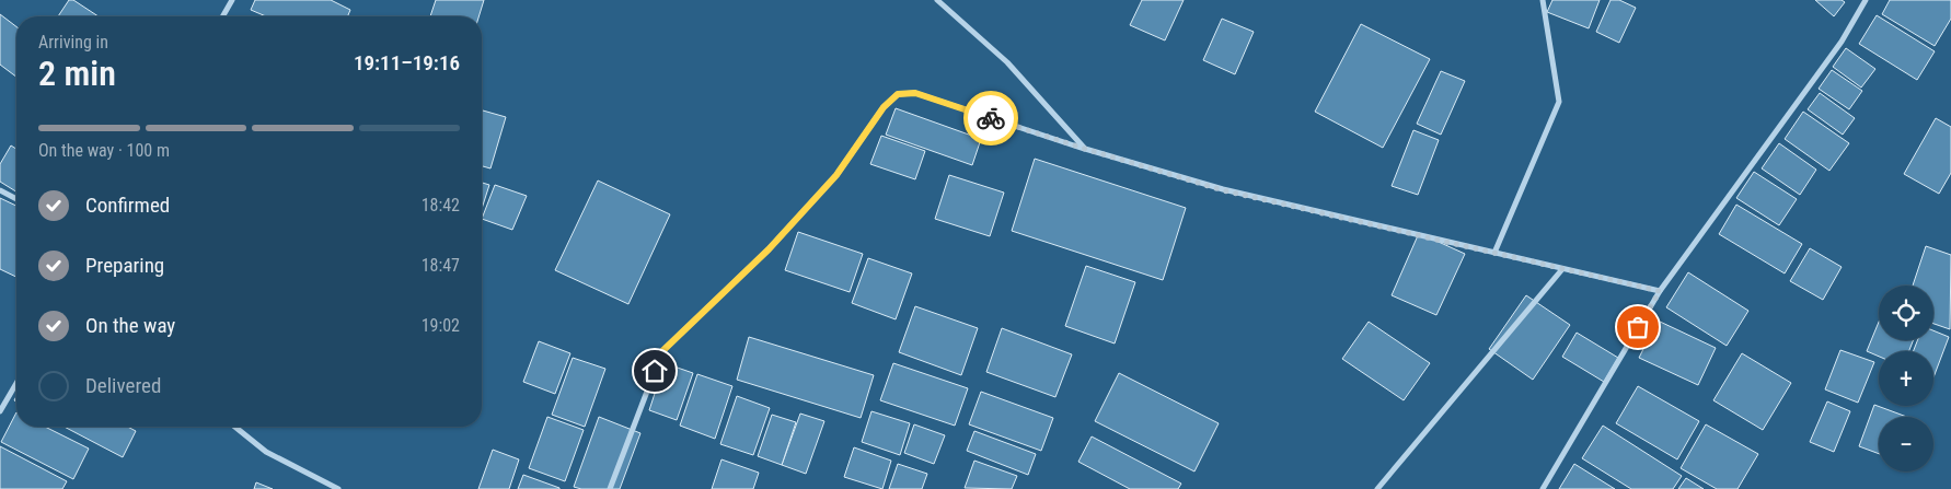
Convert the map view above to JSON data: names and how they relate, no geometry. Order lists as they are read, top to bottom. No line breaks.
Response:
{"page":{"heading":["2 min","Arriving in","19:11–19:16"],"bar":"On the way · 100 m","list":[["Confirmed","18:42"],["Preparing","18:47"],["On the way","19:02"],"Delivered"],"map_buttons":["+","−"]}}
